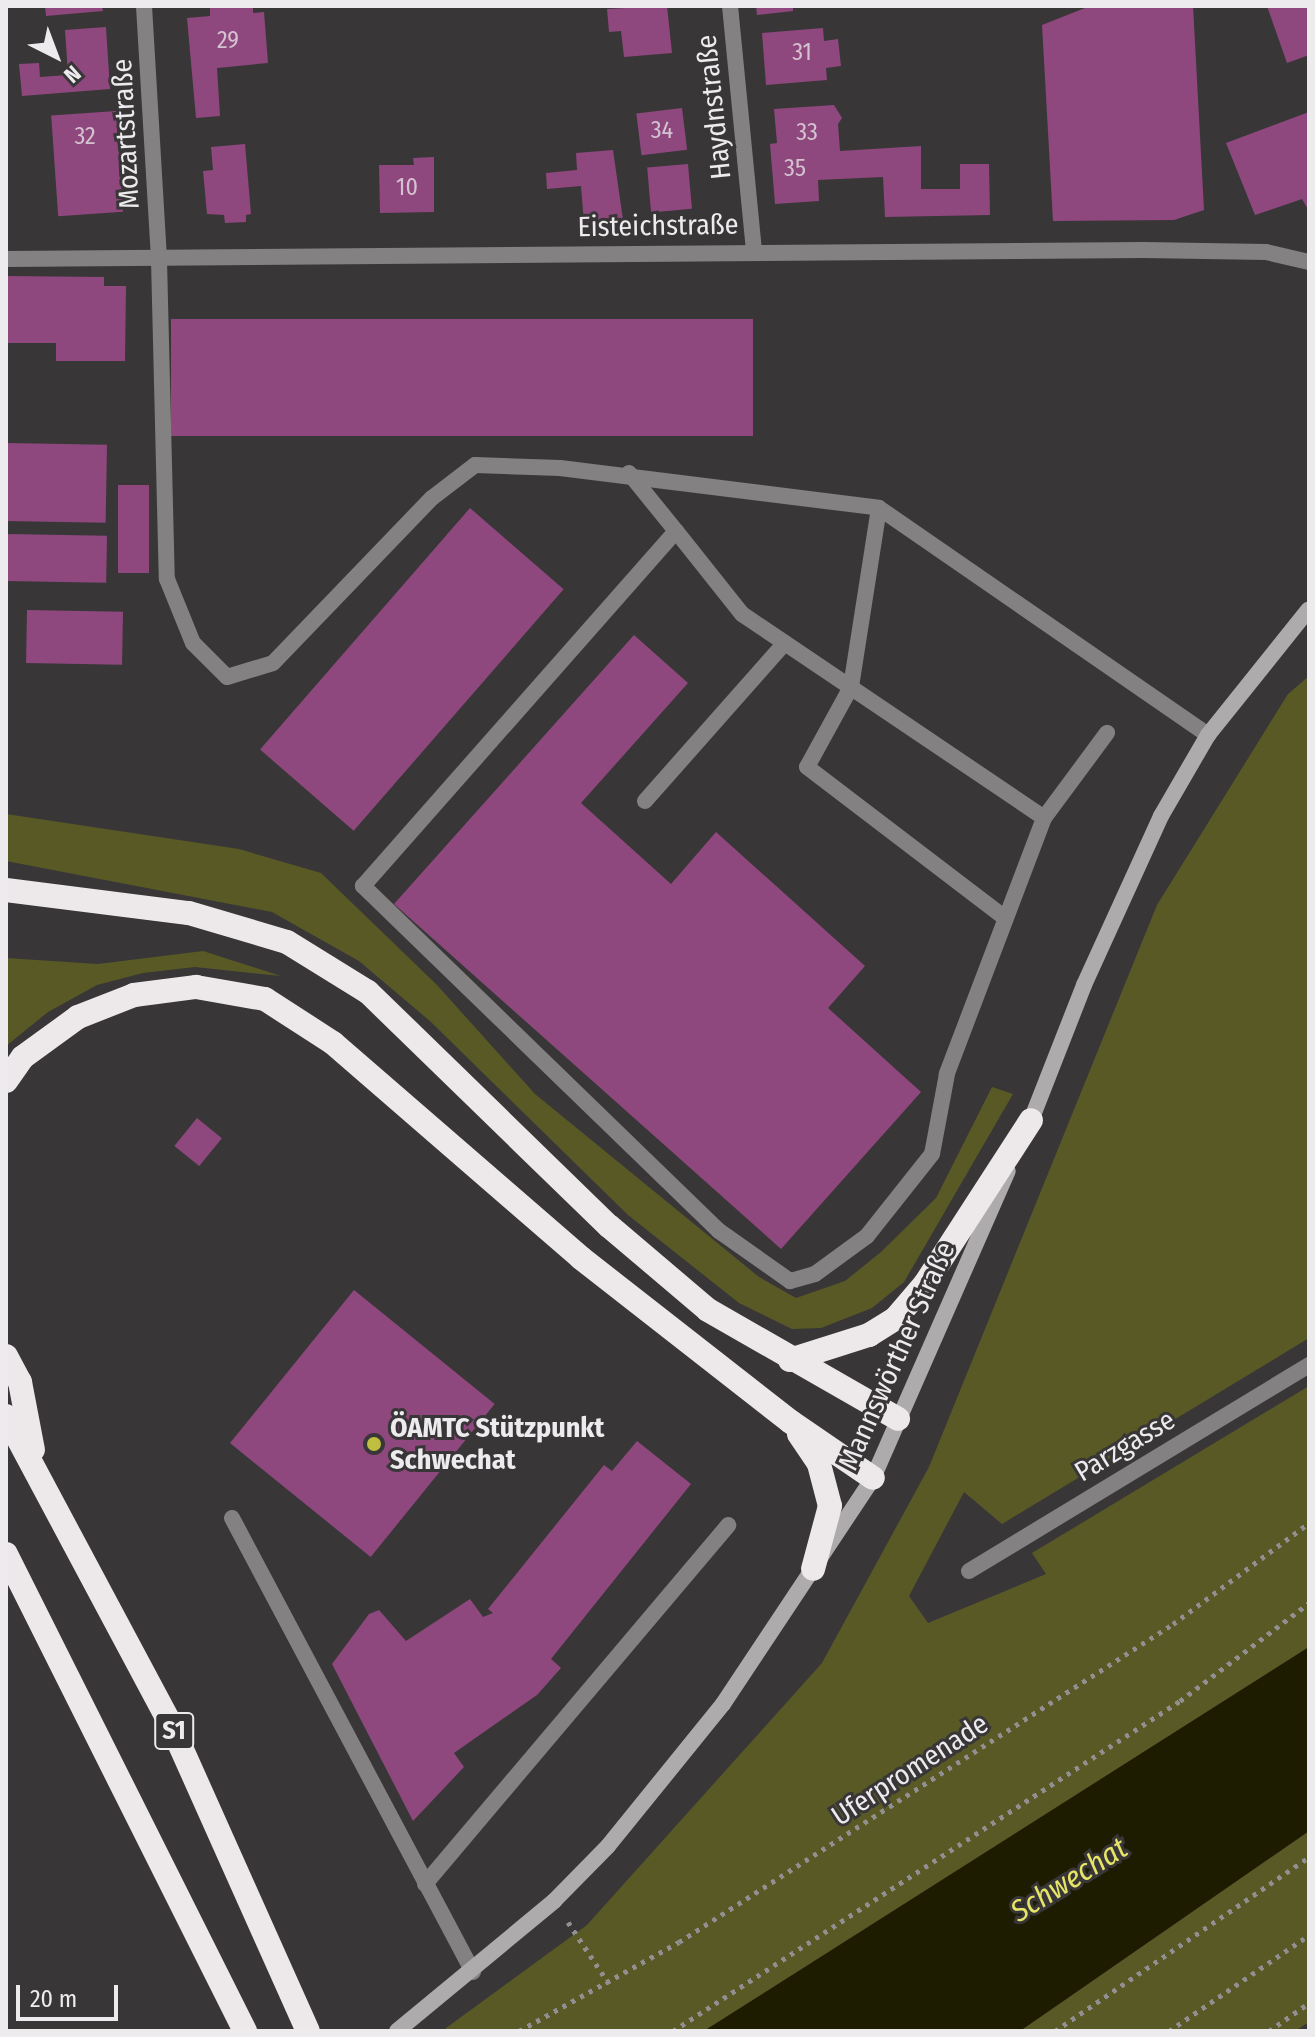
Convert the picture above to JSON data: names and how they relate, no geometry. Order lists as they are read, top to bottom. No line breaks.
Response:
{"streets":{"highway":["S1"],"main road":["Mannswörther Straße"],"street":["Haydnstraße","Mozartstraße","Eisteichstraße","Parzgasse"],"path":["Uferpromenade"]},"crossings":[["Haydnstraße","Eisteichstraße"],["Mozartstraße","Eisteichstraße"]],"water":["Schwechat"],"places":["ÖAMTC Stützpunkt Schwechat"],"house_numbers":["29","31","34","33","32","35","10"],"scale_bar":"20 m","north":"bottom right"}
